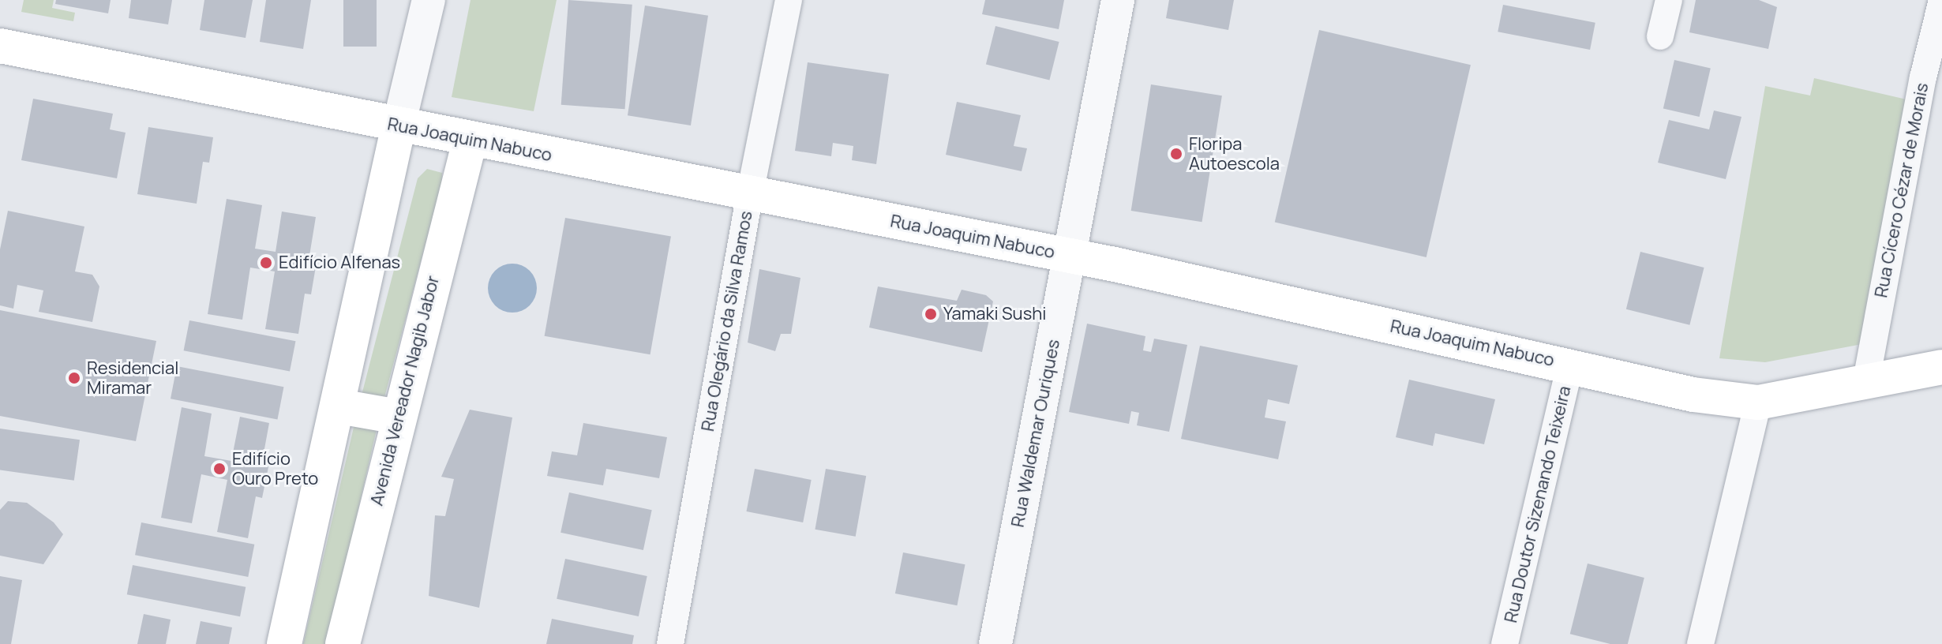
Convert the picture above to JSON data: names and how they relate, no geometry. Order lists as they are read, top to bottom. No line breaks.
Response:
{"streets":{"main road":["Rua Joaquim Nabuco","Avenida Vereador Nagib Jabor"],"street":["Rua Cícero Cézar de Morais","Rua Olegário da Silva Ramos","Rua Waldemar Ouriques","Rua Doutor Sizenando Teixeira"]},"crossings":[["Rua Joaquim Nabuco","Rua Cícero Cézar de Morais"],["Rua Joaquim Nabuco","Rua Olegário da Silva Ramos"],["Rua Joaquim Nabuco","Avenida Vereador Nagib Jabor"],["Rua Joaquim Nabuco","Rua Waldemar Ouriques"],["Rua Joaquim Nabuco","Rua Doutor Sizenando Teixeira"]],"places":["Floripa Autoescola","Edifício Alfenas","Yamaki Sushi","Residencial Miramar","Edifício Ouro Preto"]}
